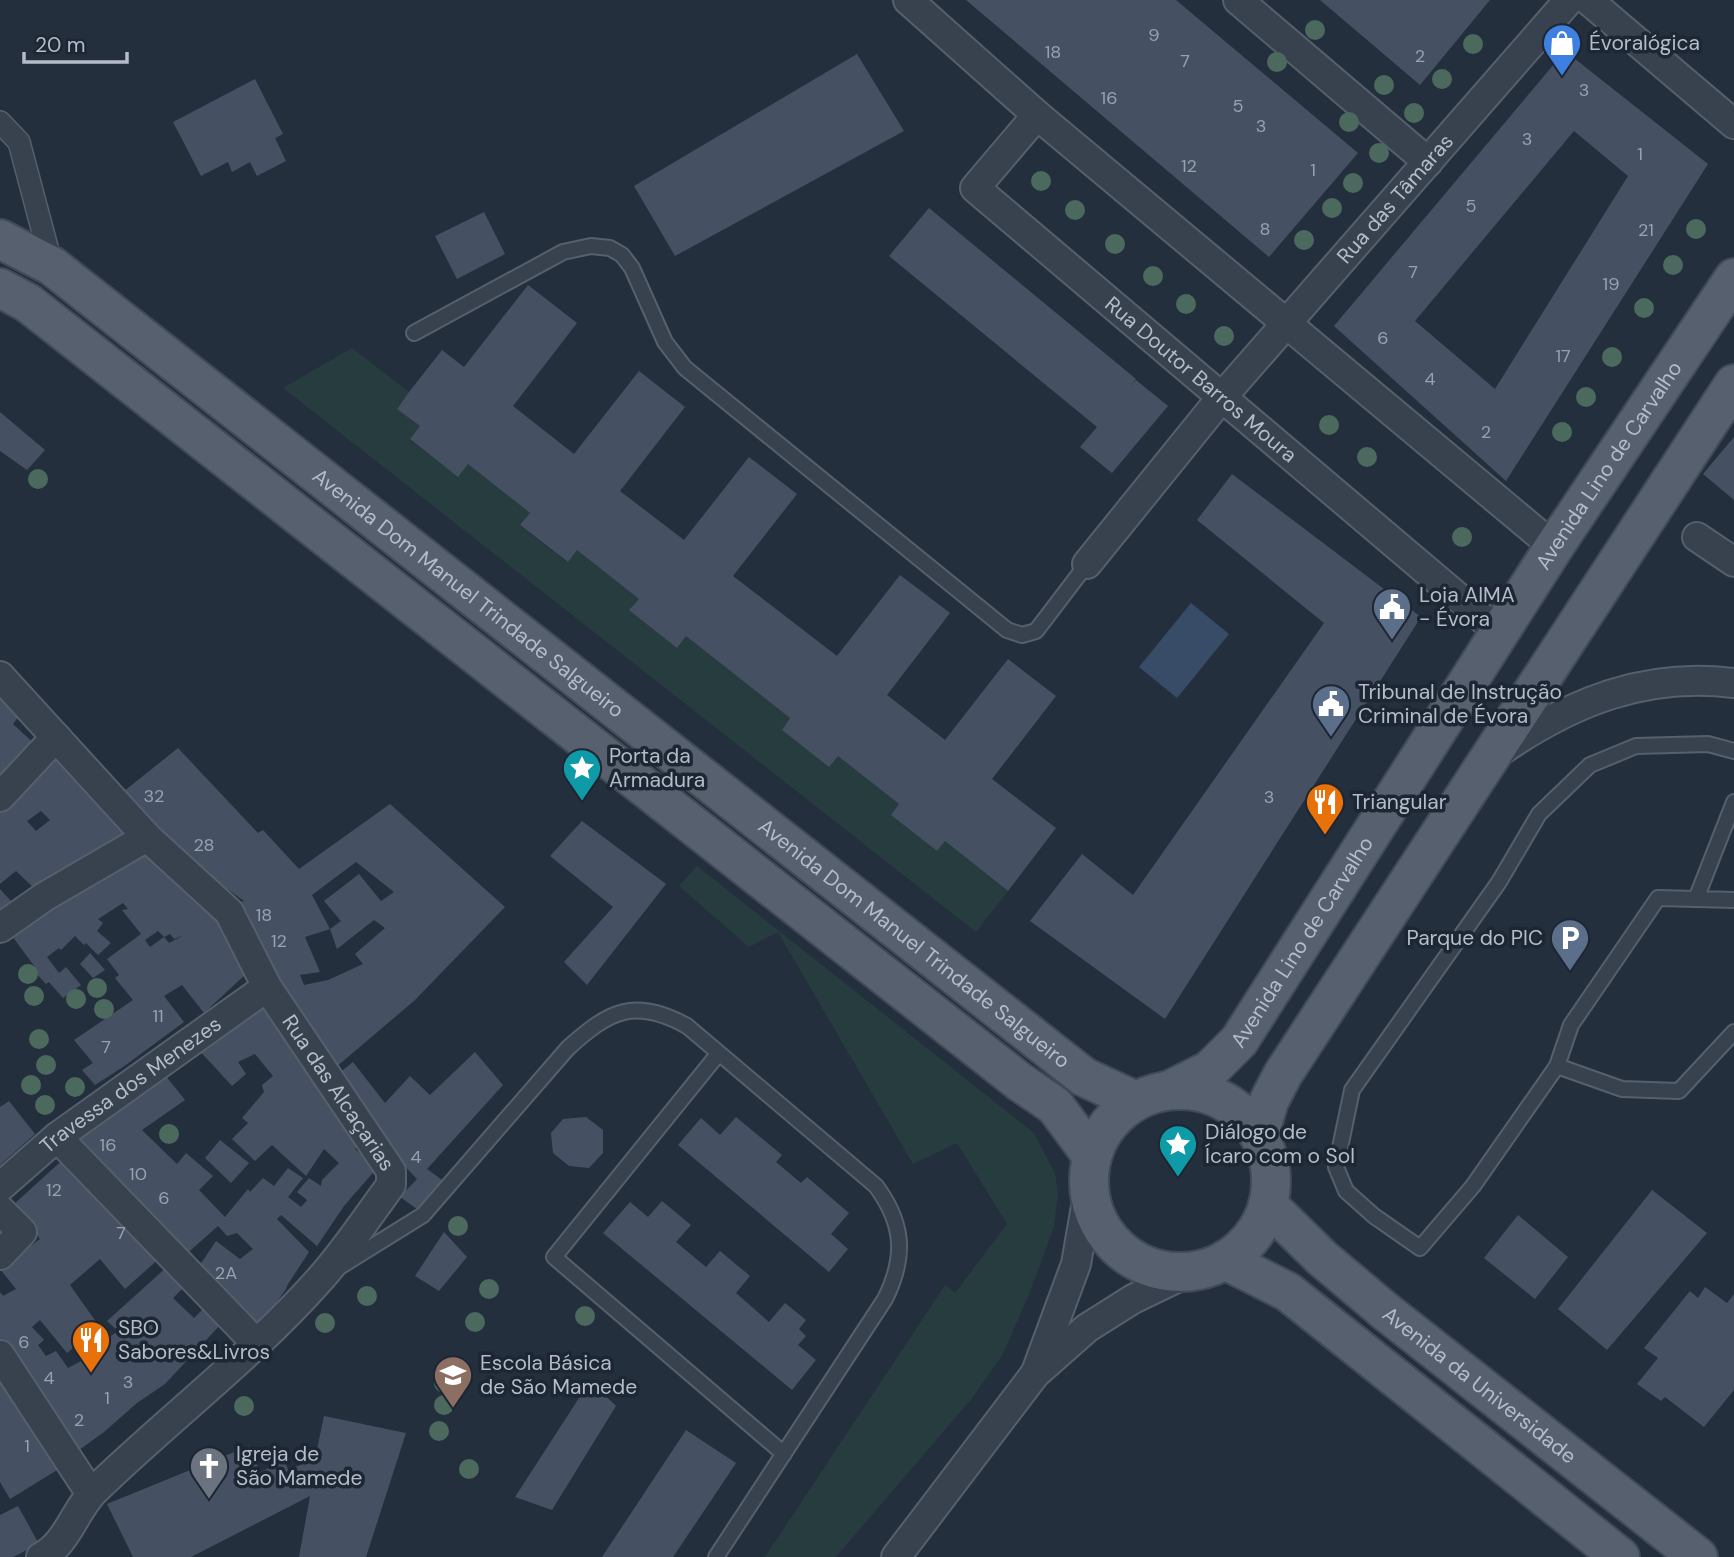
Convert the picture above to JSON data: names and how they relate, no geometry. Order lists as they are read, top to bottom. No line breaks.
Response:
{"streets":{"main road":["Avenida Lino de Carvalho","Avenida Dom Manuel Trindade Salgueiro","Avenida da Universidade"],"street":["Rua das Tâmaras","Rua Doutor Barros Moura","Travessa dos Menezes","Rua das Alcaçarias"]},"crossings":[["Rua das Tâmaras","Rua Doutor Barros Moura"],["Rua Doutor Barros Moura","Avenida Lino de Carvalho"],["Avenida Lino de Carvalho","Avenida Dom Manuel Trindade Salgueiro"],["Avenida Lino de Carvalho","Avenida da Universidade"],["Avenida Dom Manuel Trindade Salgueiro","Avenida da Universidade"],["Travessa dos Menezes","Rua das Alcaçarias"]],"places":{"shop":["Évoralógica"],"public building":["Loja AIMA - Évora","Tribunal de Instrução Criminal de Évora"],"place":["Porta da Armadura","Diálogo de Ícaro com o Sol"],"restaurant":["Triangular","SBO Sabores&Livros"],"parking":["Parque do PIC"],"school or university":["Escola Básica de São Mamede"],"church":["Igreja de São Mamede"]},"house_numbers":["9","18","2","7","3","16","5","3","3","1","12","1","5","8","21","7","19","6","17","4","2","32","3","28","18","12","11","7","16","4","10","12","6","7","2A","6","4","3","1","2","1"],"scale_bar":"20 m"}
